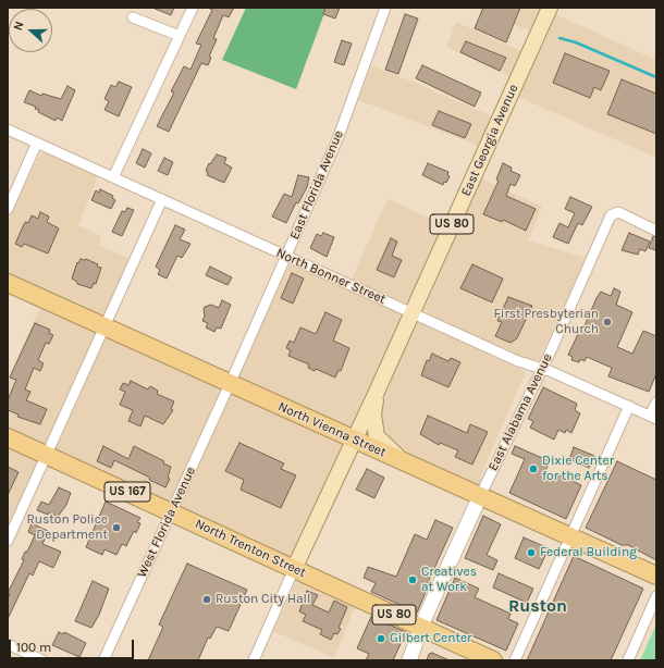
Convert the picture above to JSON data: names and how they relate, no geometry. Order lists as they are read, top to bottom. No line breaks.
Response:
{"streets":{"highway":["US 80","North Vienna Street","US 167","North Trenton Street"],"main road":["East Georgia Avenue"],"street":["East Florida Avenue","North Bonner Street","East Alabama Avenue","West Florida Avenue"]},"crossings":[["East Georgia Avenue","US 80"],["East Georgia Avenue","North Bonner Street"],["East Georgia Avenue","North Vienna Street"],["East Florida Avenue","North Bonner Street"],["East Florida Avenue","North Vienna Street"],["East Florida Avenue","West Florida Avenue"],["US 80","North Vienna Street"],["US 80","North Trenton Street"],["North Bonner Street","East Alabama Avenue"],["East Alabama Avenue","North Vienna Street"],["North Vienna Street","West Florida Avenue"],["West Florida Avenue","North Trenton Street"]],"districts":["Ruston"],"places":["First Presbyterian Church","Dixie Center for the Arts","Ruston Police Department","Federal Building","Creatives at Work","Ruston City Hall","Gilbert Center"],"scale_bar":"100 m","north":"left"}
